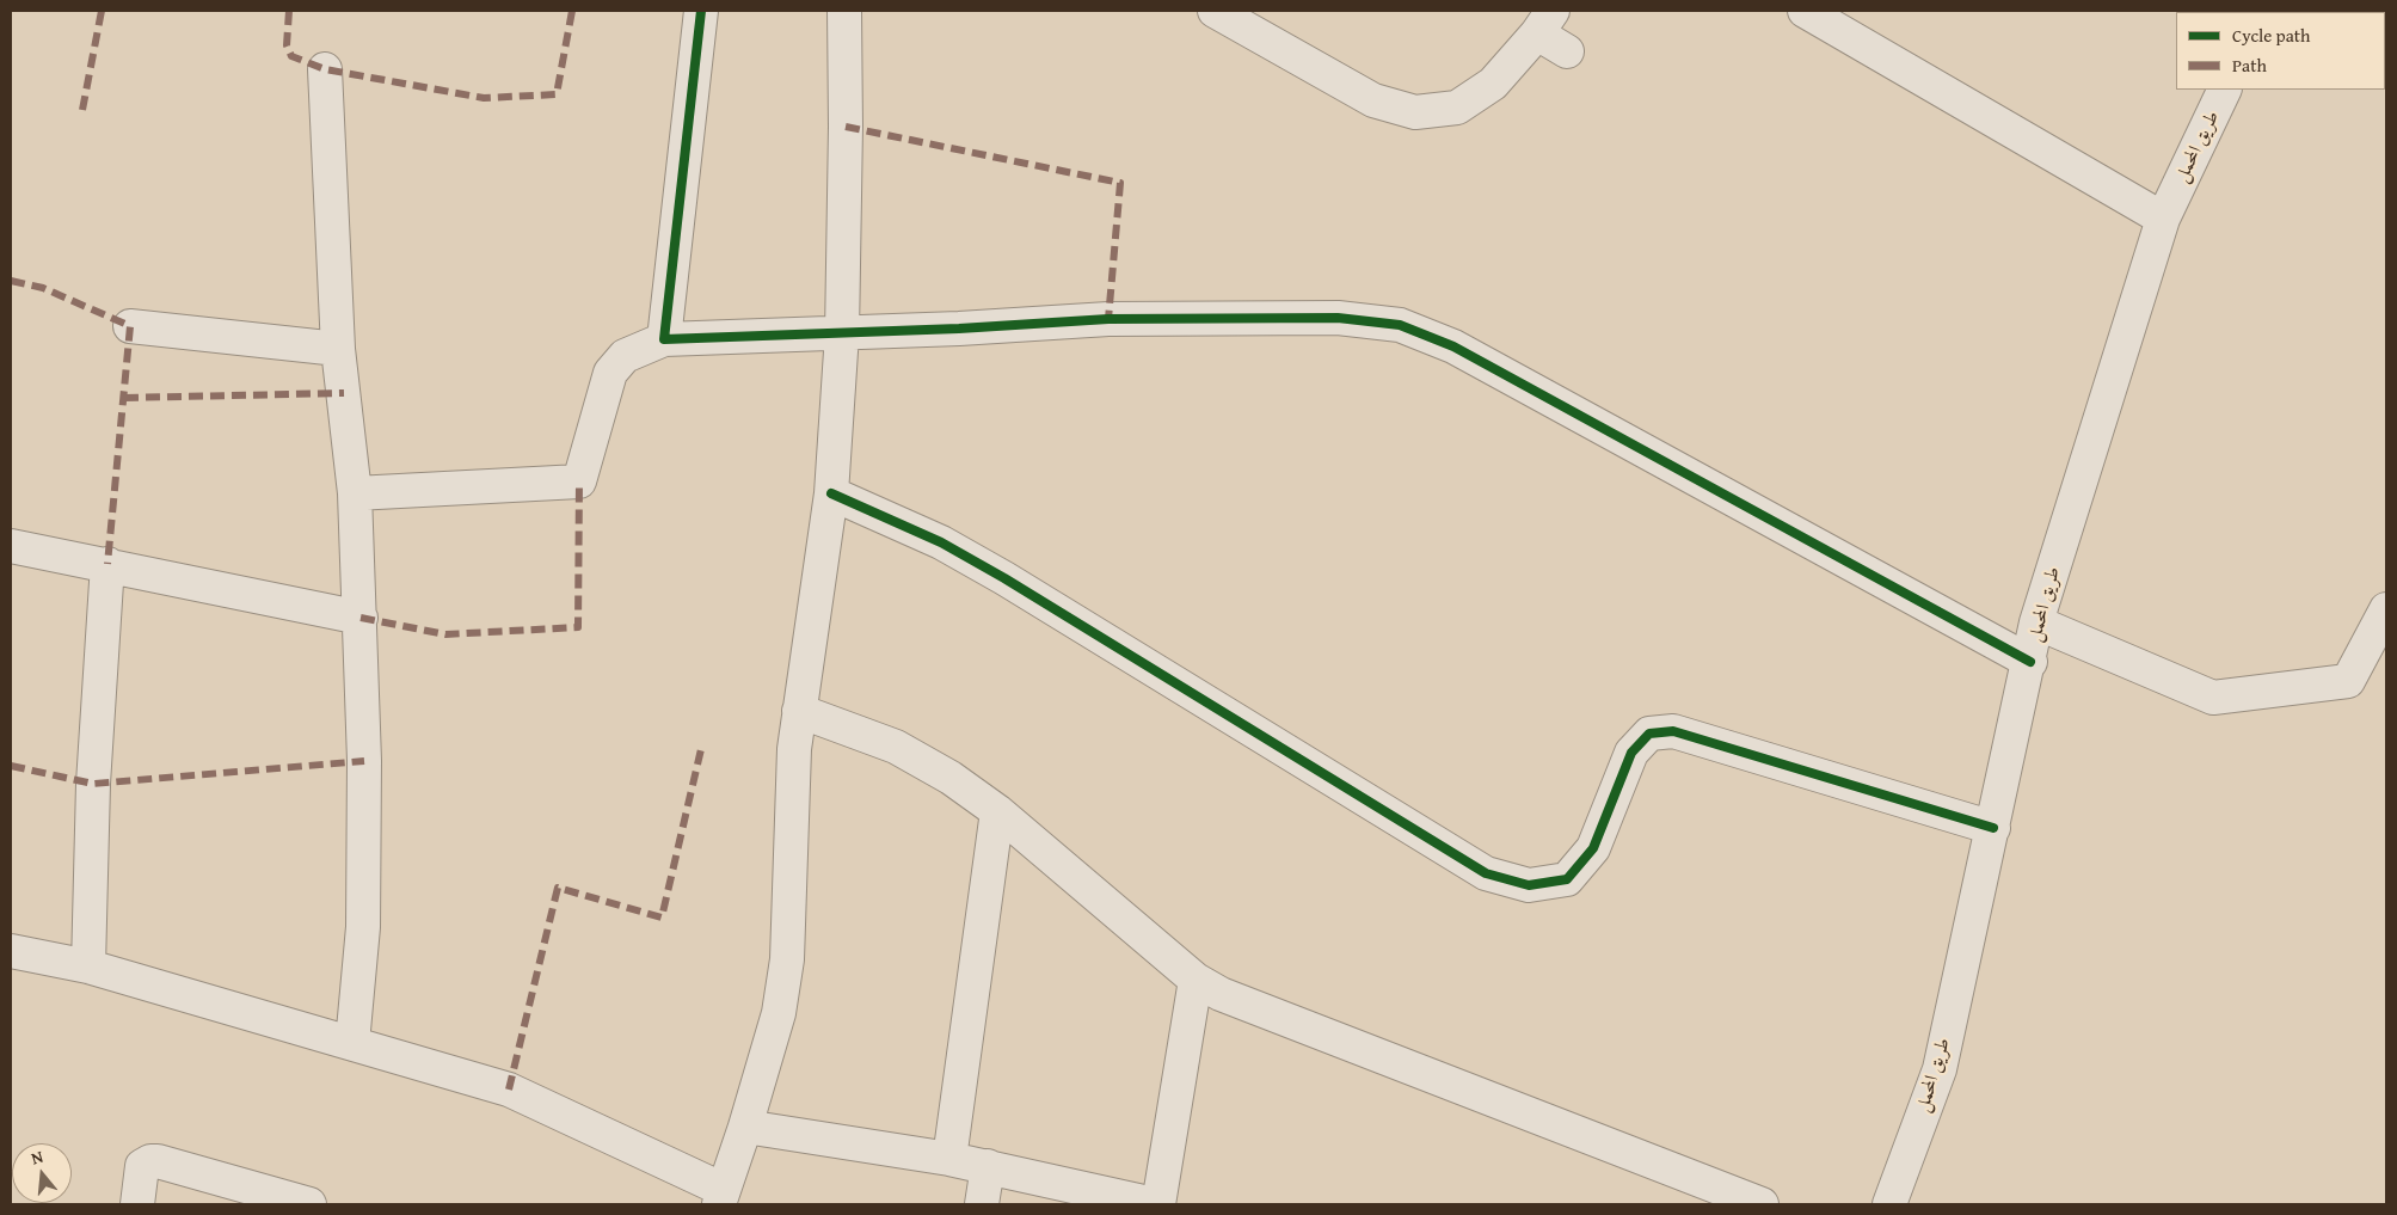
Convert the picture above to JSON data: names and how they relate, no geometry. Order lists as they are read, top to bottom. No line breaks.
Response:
{"streets":{"street":["طريق المحمل"]},"legend":["Cycle path","Path"],"north":"top"}
